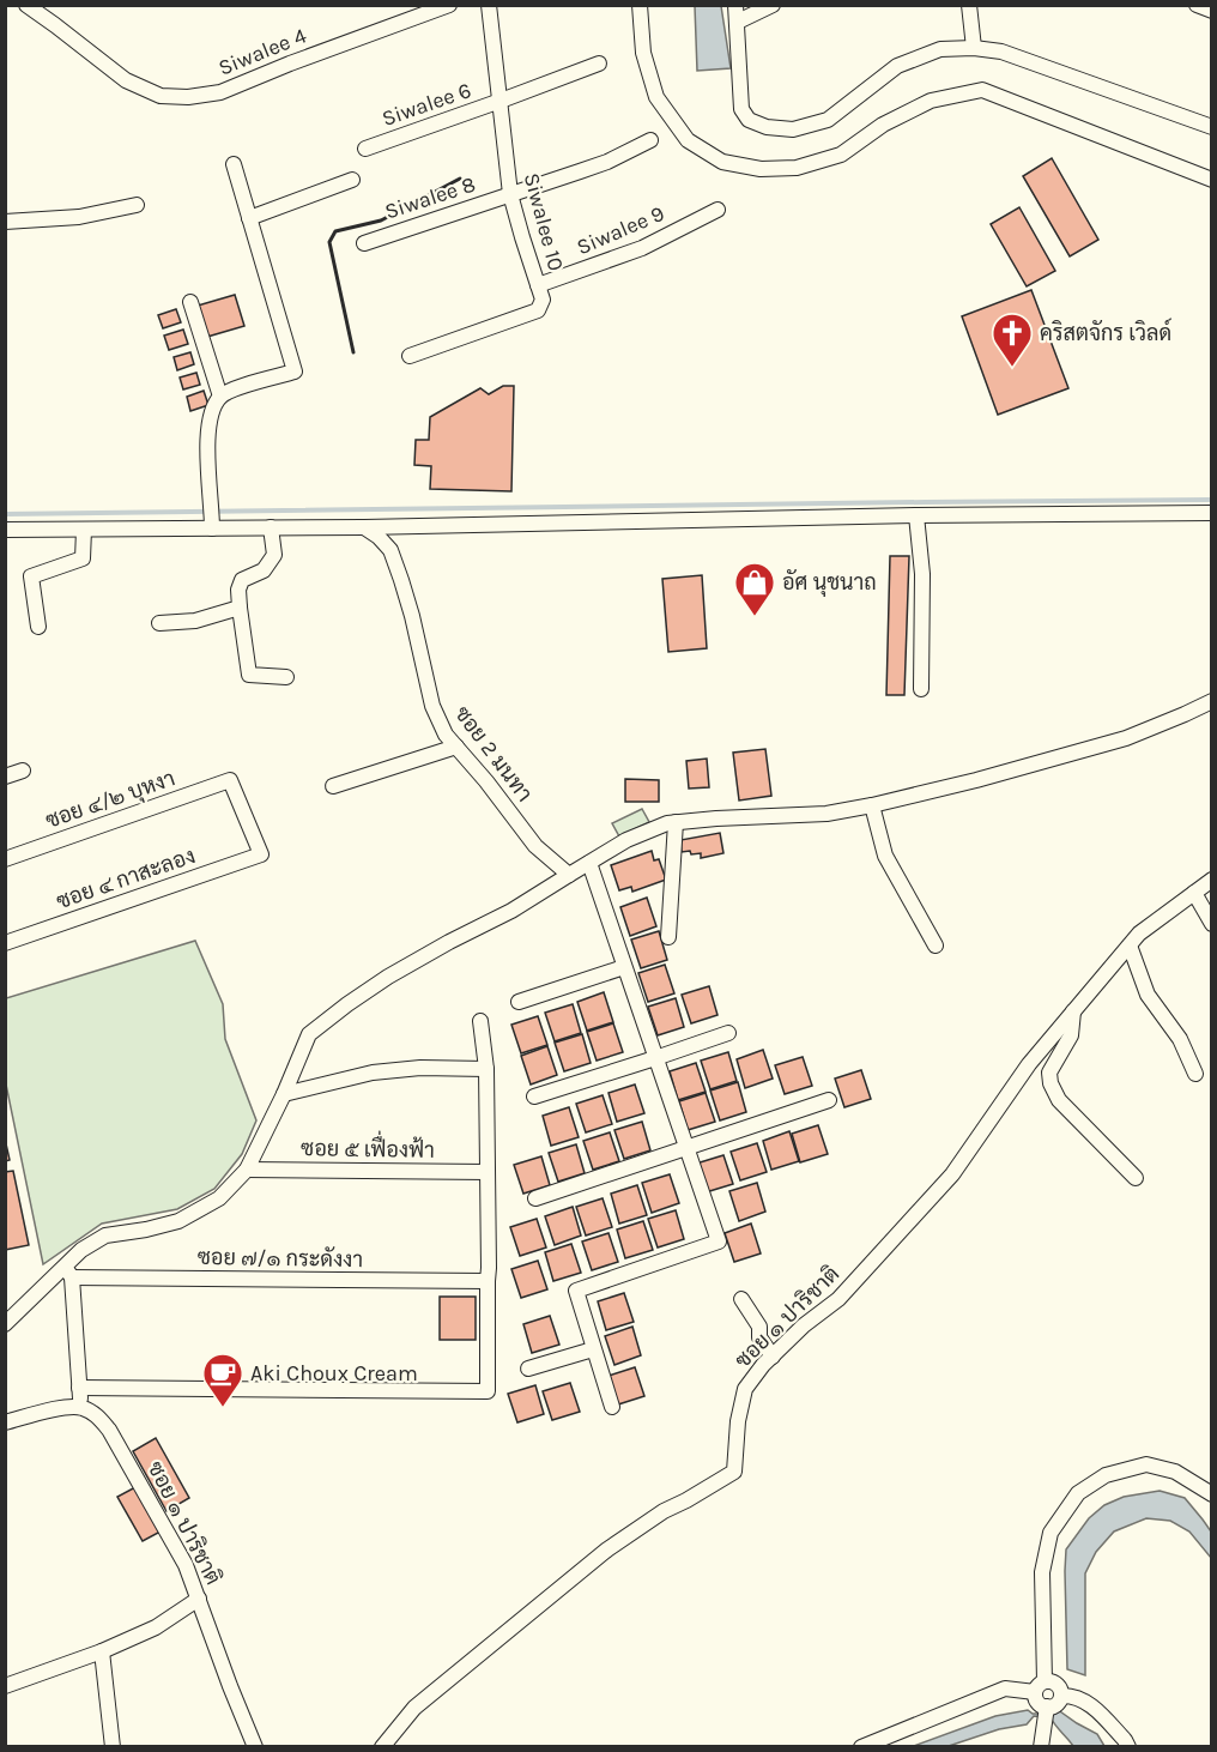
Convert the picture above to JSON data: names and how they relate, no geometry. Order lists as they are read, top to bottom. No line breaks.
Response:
{"streets":{"street":["Siwalee 4","Siwalee 6","Siwalee 8","Siwalee 10","Siwalee 9","ซอย 2 มนทา","ซอย ๔/๒ บุหงา","ซอย ๔ กาสะลอง","ซอย ๕ เฟื่องฟ้า","ซอย ๗/๑ กระดังงา","ซอย ๑ ปาริชาติ"]},"crossings":[["Siwalee 6","Siwalee 10"],["Siwalee 8","Siwalee 10"],["Siwalee 10","Siwalee 9"],["ซอย ๔/๒ บุหงา","ซอย ๔ กาสะลอง"]],"places":{"church":["คริสตจักร เวิลด์"],"shop":["อัศ นุชนาถ"],"cafe":["Aki Choux Cream"]}}
